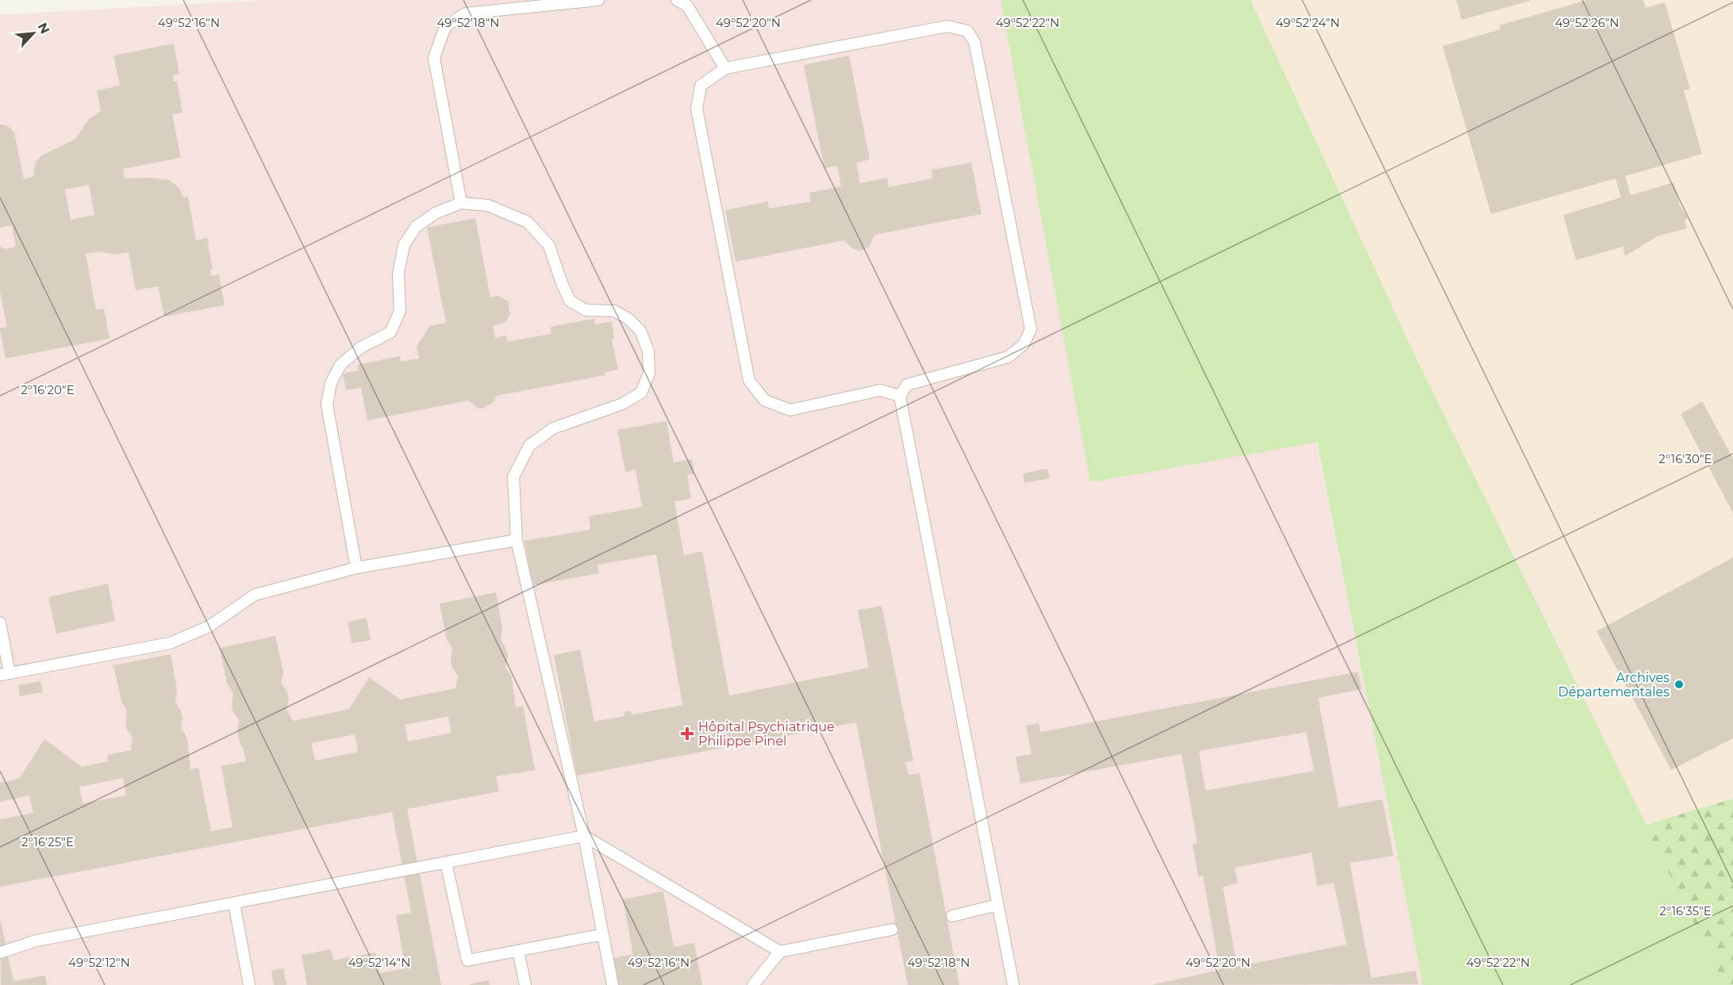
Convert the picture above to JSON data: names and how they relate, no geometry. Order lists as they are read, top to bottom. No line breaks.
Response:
{"places":{"other":["Archives Départementales"],"health":["Hôpital Psychiatrique Philippe Pinel"]},"north":"top right","coordinates":["49°52'16\"N","49°52'18\"N","49°52'20\"N","49°52'22\"N","49°52'24\"N","49°52'26\"N","2°16'20\"E","2°16'30\"E","2°16'25\"E","2°16'35\"E","49°52'12\"N","49°52'14\"N"]}
